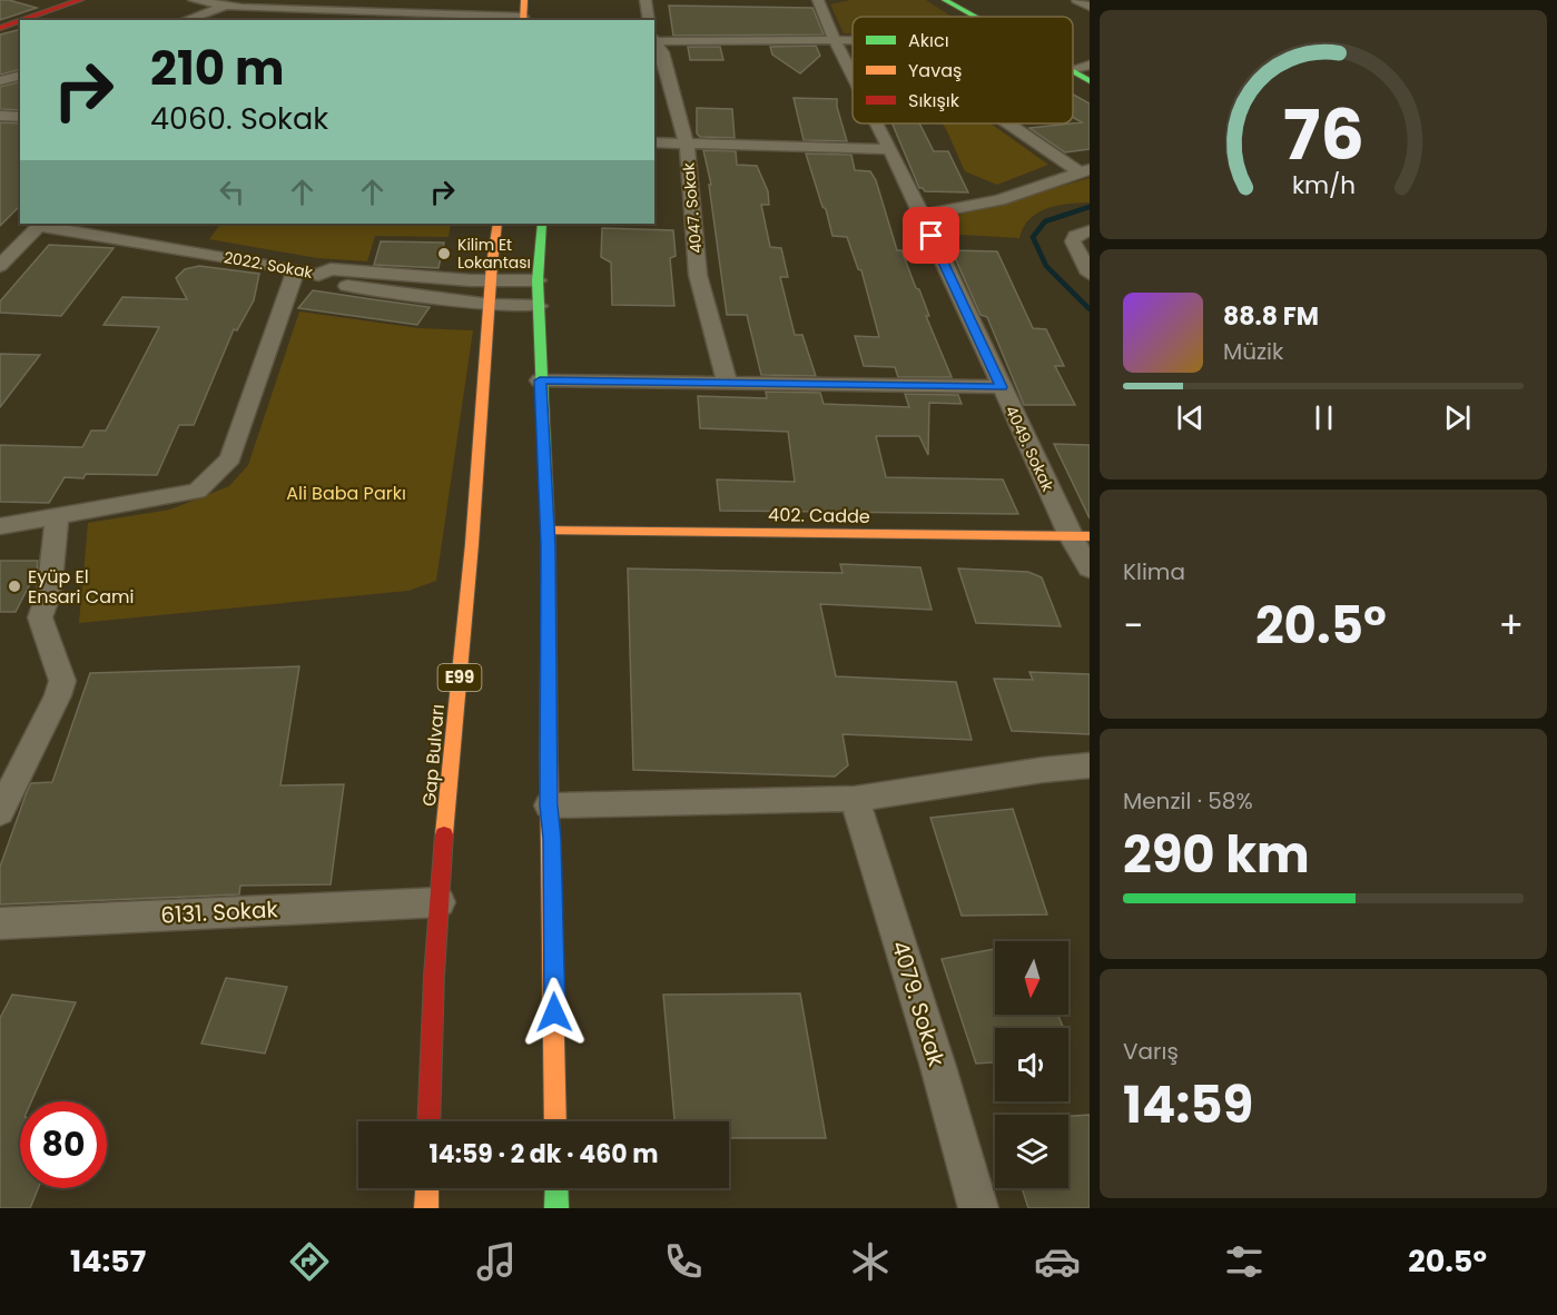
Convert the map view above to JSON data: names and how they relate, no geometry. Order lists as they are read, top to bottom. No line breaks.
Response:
{"streets":{"main road":["402. Cadde","E99","Gap Bulvarı"],"street":["4047. Sokak","2022. Sokak","4049. Sokak","6131. Sokak","4079. Sokak"]},"crossings":[["2022. Sokak","Gap Bulvarı"],["4049. Sokak","402. Cadde"],["Gap Bulvarı","6131. Sokak"]],"parks":["Ali Baba Parkı"],"places":["Kilim Et Lokantası","Eyüp El Ensari Cami"],"legend":["Akıcı","Yavaş","Sıkışık"],"north":"bottom","page":{"turn":["210 m","4060. Sokak"],"song":["88.8 FM","Müzik"],"tile":["Klima",["Menzil · 58%","290 km"],["Varış","14:59"]],"heat":["−","20.5°","+"],"limit":"80","trip":"14:59 · 2 dk · 460 m","tabs":["14:57","20.5°"],"gauge":["76","km/h"]}}
